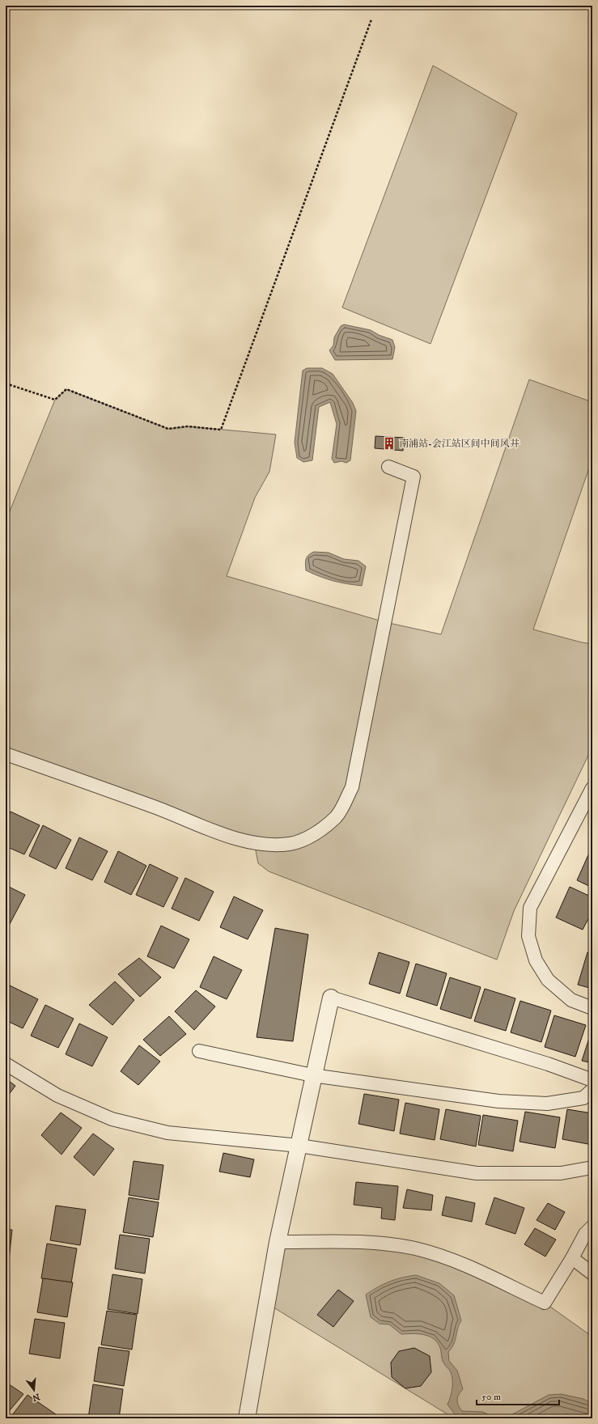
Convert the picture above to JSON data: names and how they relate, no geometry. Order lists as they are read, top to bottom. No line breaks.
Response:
{"places":{"building":["南浦站-会江站区间中间风井"]},"scale_bar":"50 m","north":"bottom"}
